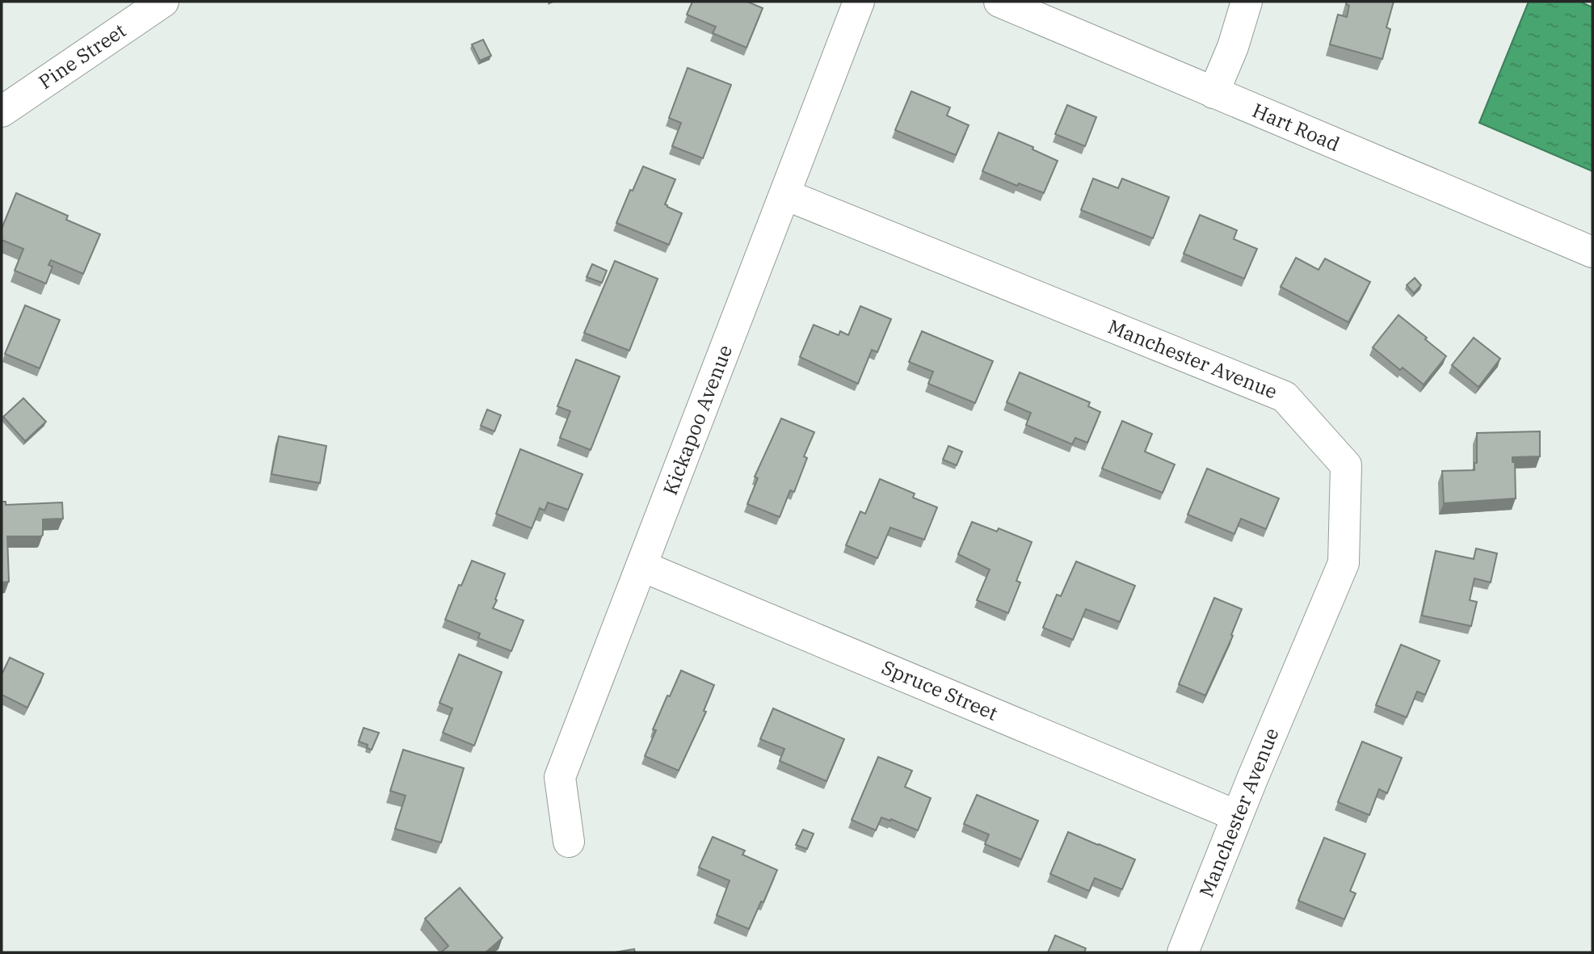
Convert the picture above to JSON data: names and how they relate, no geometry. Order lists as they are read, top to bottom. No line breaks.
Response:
{"streets":{"street":["Pine Street","Hart Road","Manchester Avenue","Kickapoo Avenue","Spruce Street"]},"crossings":[["Manchester Avenue","Kickapoo Avenue"],["Manchester Avenue","Spruce Street"],["Kickapoo Avenue","Spruce Street"]]}
